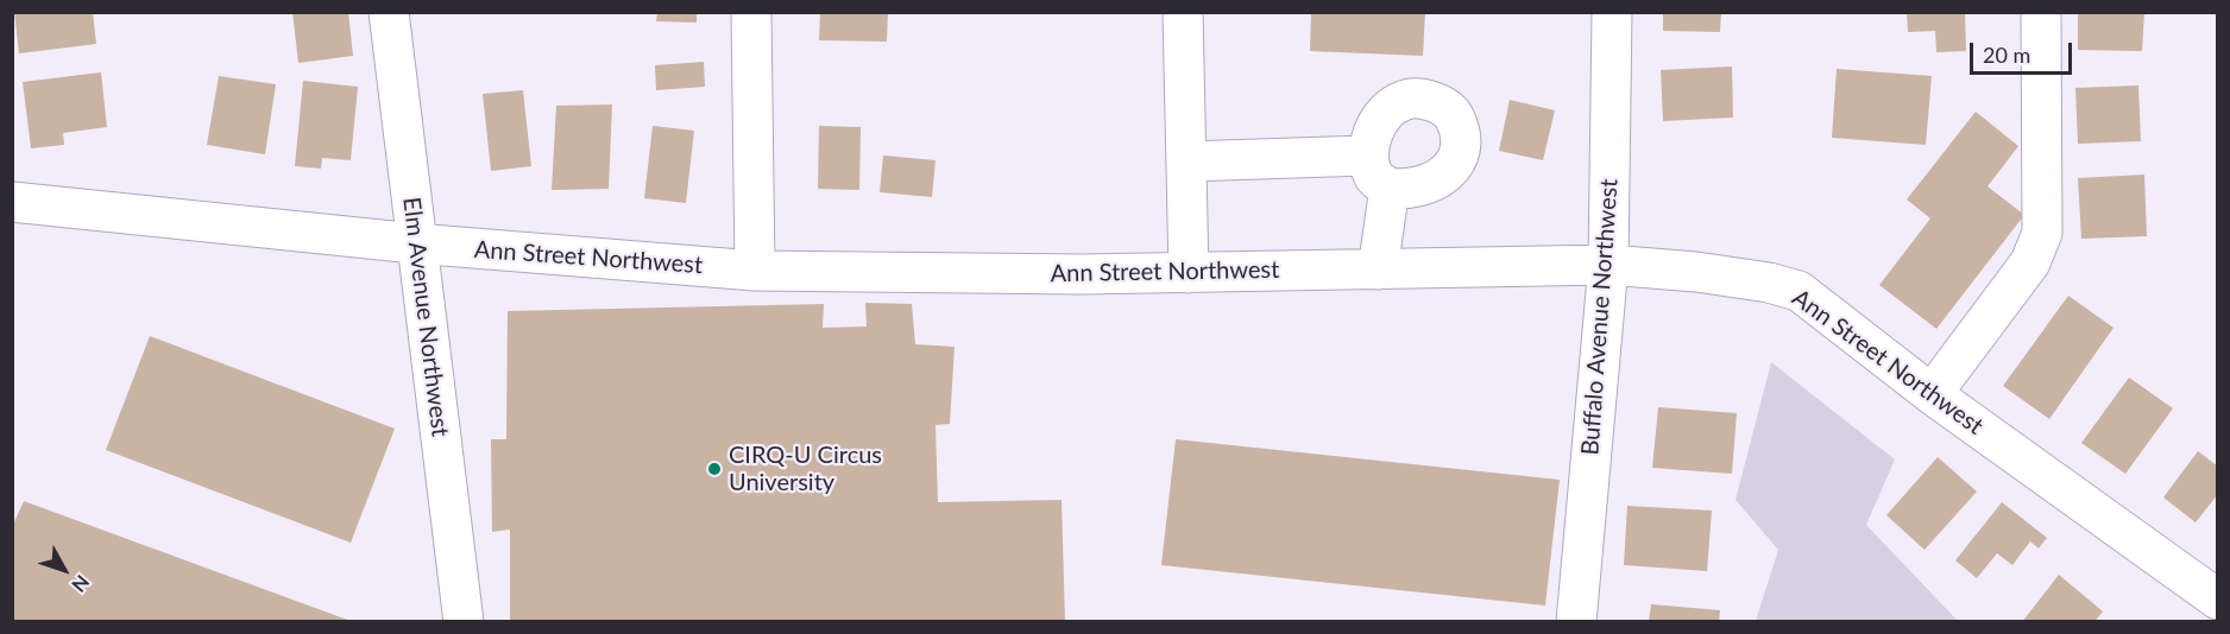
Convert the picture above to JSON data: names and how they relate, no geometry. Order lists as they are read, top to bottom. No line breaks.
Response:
{"streets":{"street":["Ann Street Northwest","Elm Avenue Northwest","Buffalo Avenue Northwest"]},"crossings":[["Ann Street Northwest","Elm Avenue Northwest"],["Ann Street Northwest","Buffalo Avenue Northwest"]],"places":["CIRQ-U Circus University"],"scale_bar":"20 m","north":"bottom right"}
